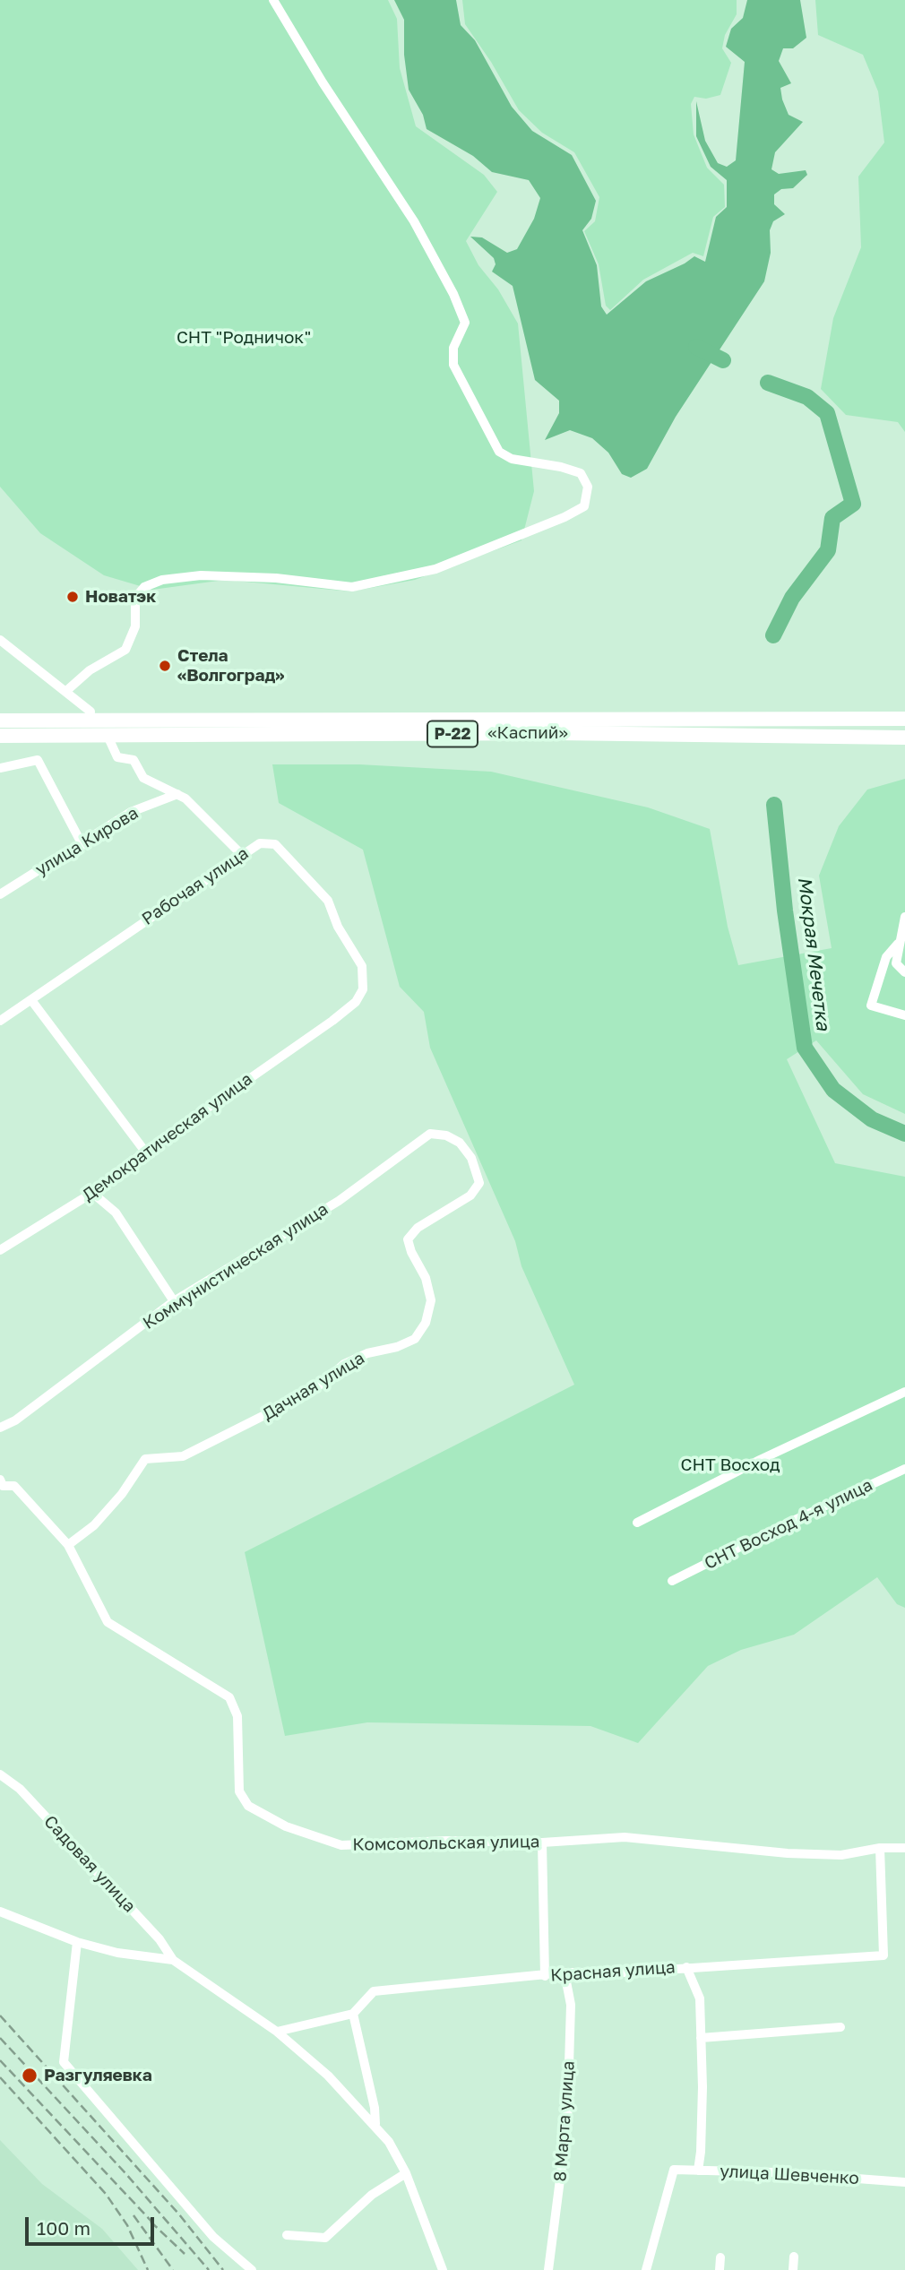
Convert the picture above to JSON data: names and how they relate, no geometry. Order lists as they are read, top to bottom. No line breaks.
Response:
{"streets":{"highway":["«Каспий»","Р-22"],"street":["улица Кирова","Рабочая улица","Демократическая улица","Коммунистическая улица","Дачная улица","СНТ Восход 4-я улица","Комсомольская улица","Садовая улица","Красная улица","8 Марта улица","улица Шевченко"]},"crossings":[["Рабочая улица","Демократическая улица"],["Коммунистическая улица","Дачная улица"],["Дачная улица","Комсомольская улица"],["Комсомольская улица","Красная улица"],["Красная улица","8 Марта улица"]],"water":["Мокрая Мечетка"],"parks":["СНТ \"Родничок\"","СНТ Восход"],"places":["Новатэк","Стела «Волгоград»","Разгуляевка"],"scale_bar":"100 m"}
